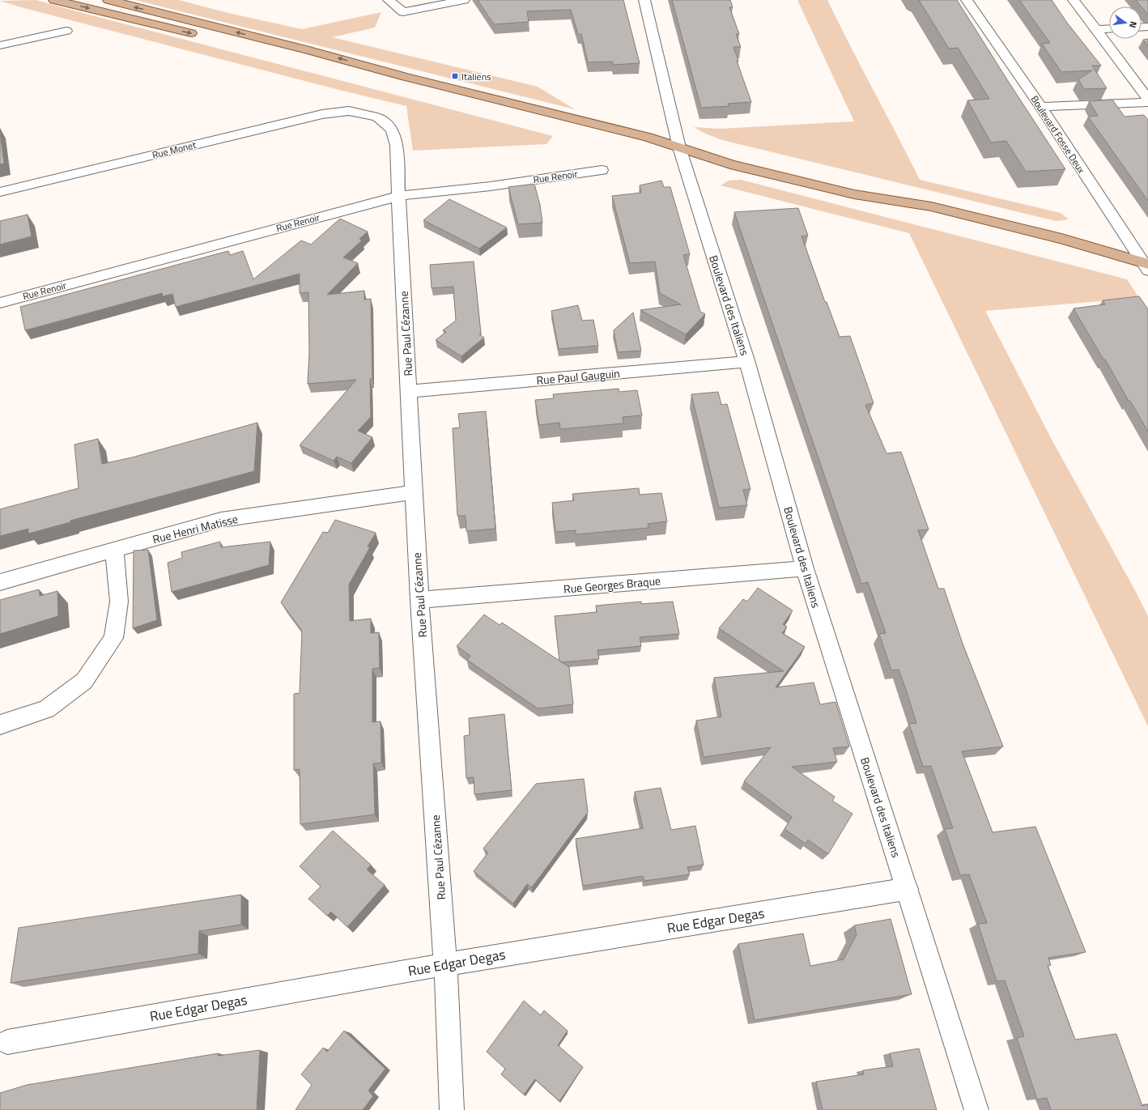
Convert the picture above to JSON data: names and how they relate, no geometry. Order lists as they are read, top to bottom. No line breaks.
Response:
{"streets":{"street":["Boulevard Fosse Deux","Rue Monet","Rue Renoir","Boulevard des Italiens","Rue Paul Cézanne","Rue Paul Gauguin","Rue Henri Matisse","Rue Georges Braque","Rue Edgar Degas"]},"crossings":[["Rue Monet","Rue Paul Cézanne"],["Rue Renoir","Rue Paul Cézanne"],["Boulevard des Italiens","Rue Paul Gauguin"],["Boulevard des Italiens","Rue Georges Braque"],["Boulevard des Italiens","Rue Edgar Degas"],["Rue Paul Cézanne","Rue Paul Gauguin"],["Rue Paul Cézanne","Rue Henri Matisse"],["Rue Paul Cézanne","Rue Georges Braque"],["Rue Paul Cézanne","Rue Edgar Degas"]],"places":{"transit":["Italiens"]},"north":"right"}
